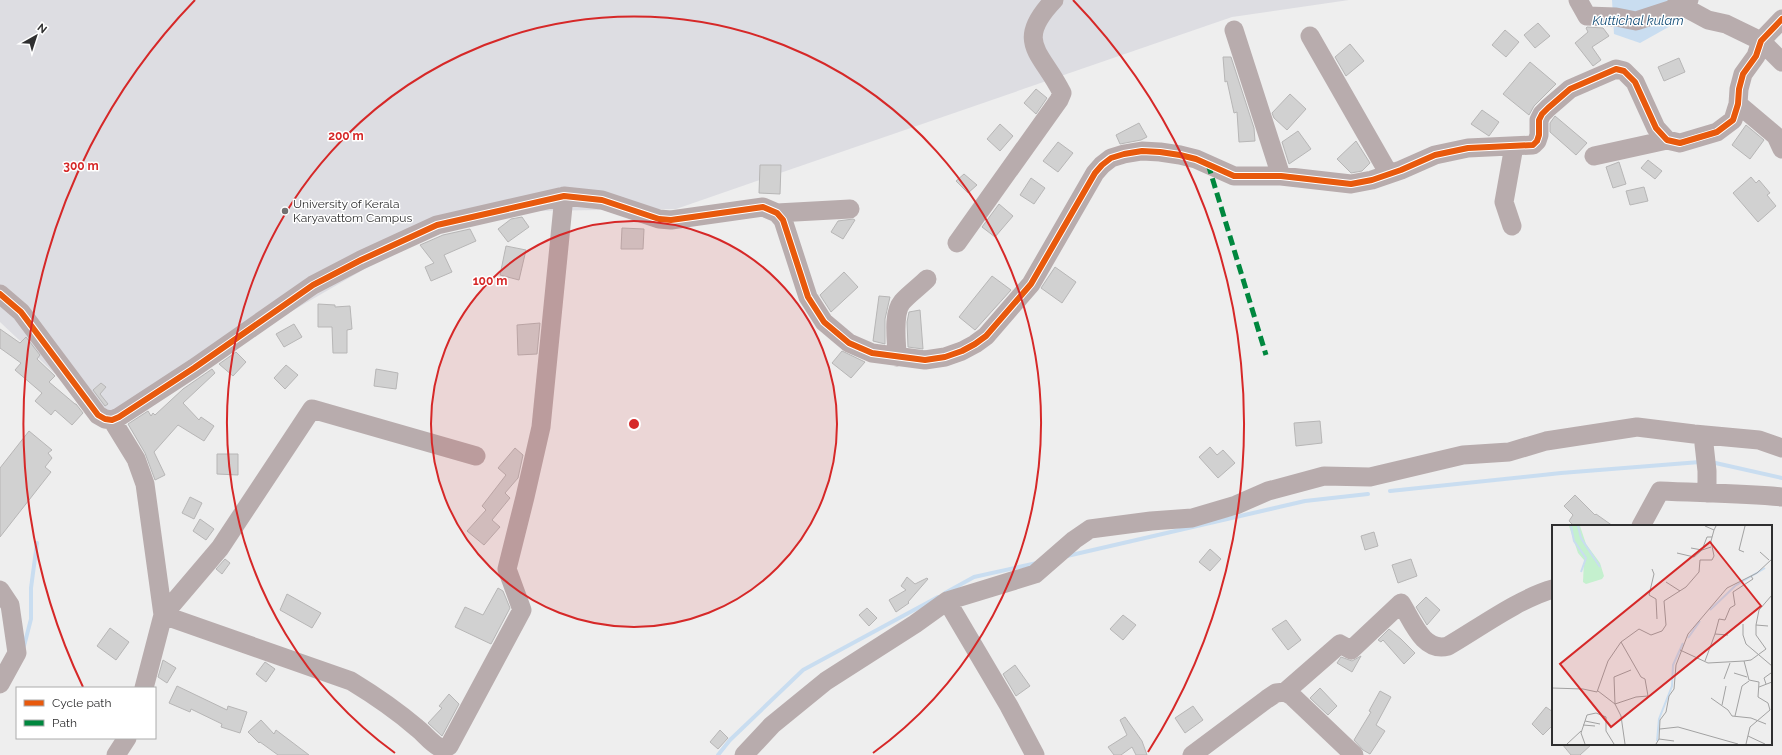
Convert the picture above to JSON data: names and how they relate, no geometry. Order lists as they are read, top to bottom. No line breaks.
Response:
{"water":["Kuttichal kulam"],"places":["University of Kerala Karyavattom Campus"],"legend":["Cycle path","Path"],"north":"top right","rings":["200 m","300 m","100 m"]}
